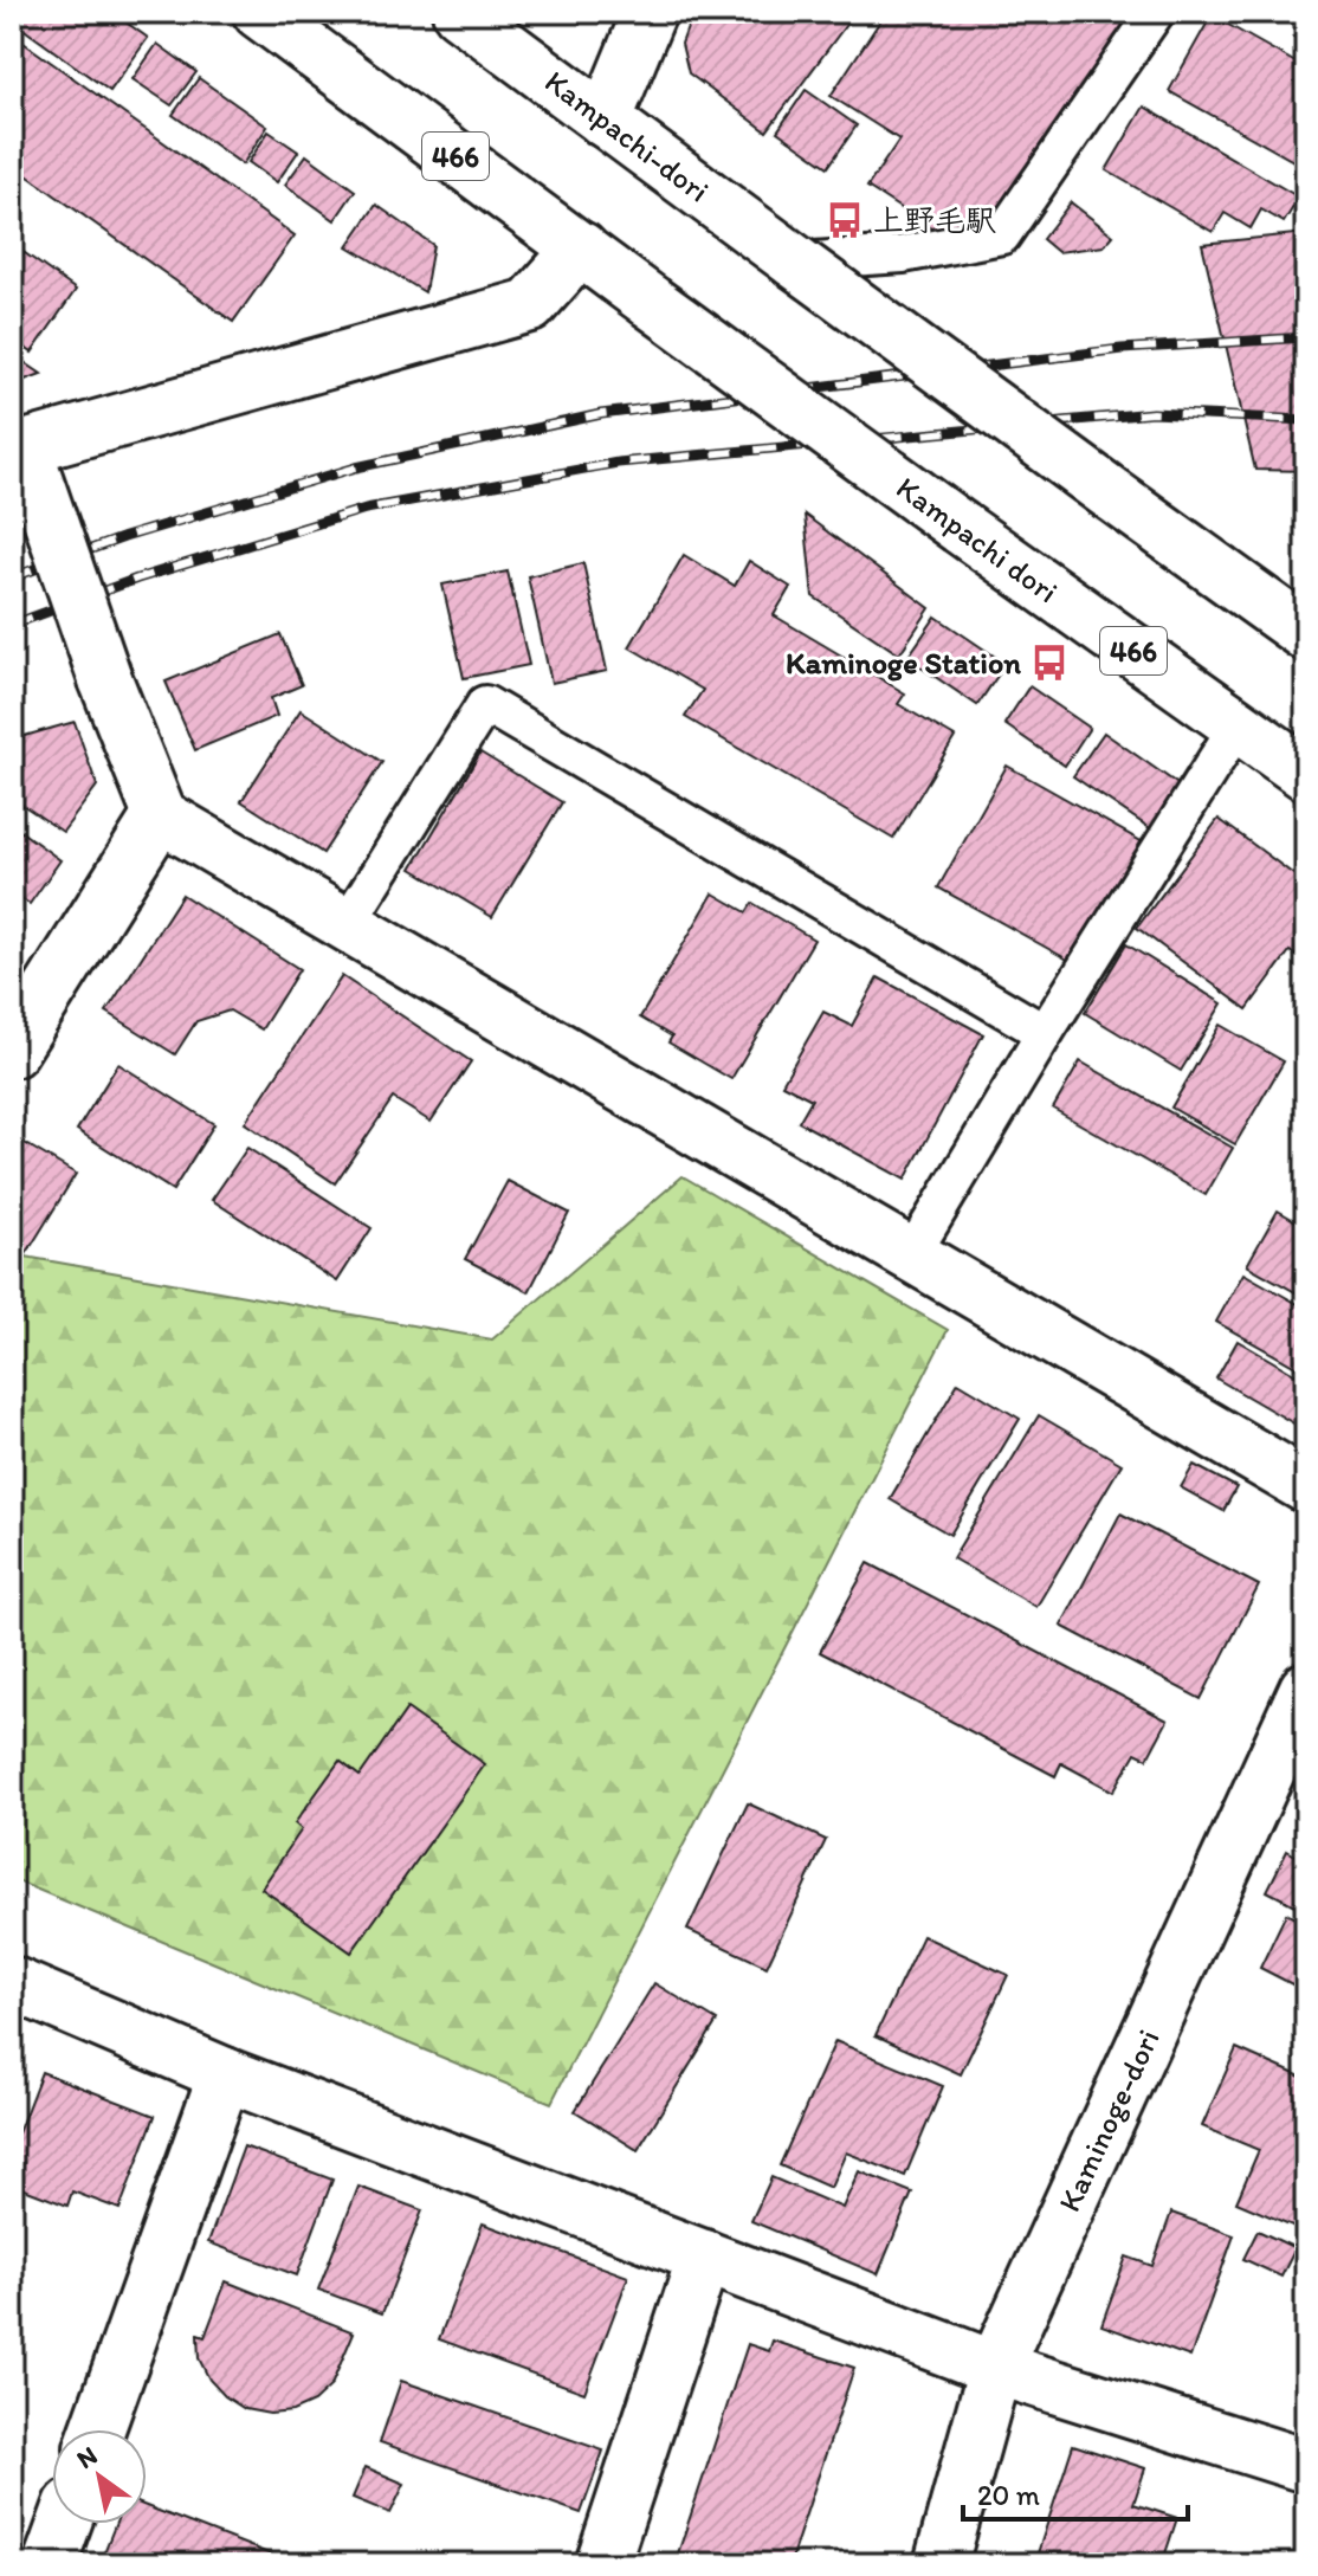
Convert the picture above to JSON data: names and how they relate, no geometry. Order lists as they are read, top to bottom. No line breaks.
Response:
{"streets":{"main road":["Kampachi-dori","466","Kampachi dori","Kaminoge-dori"]},"crossings":[["466","Kampachi dori"]],"places":{"bus stop":["上野毛駅","Kaminoge Station"]},"scale_bar":"20 m","north":"top left"}
